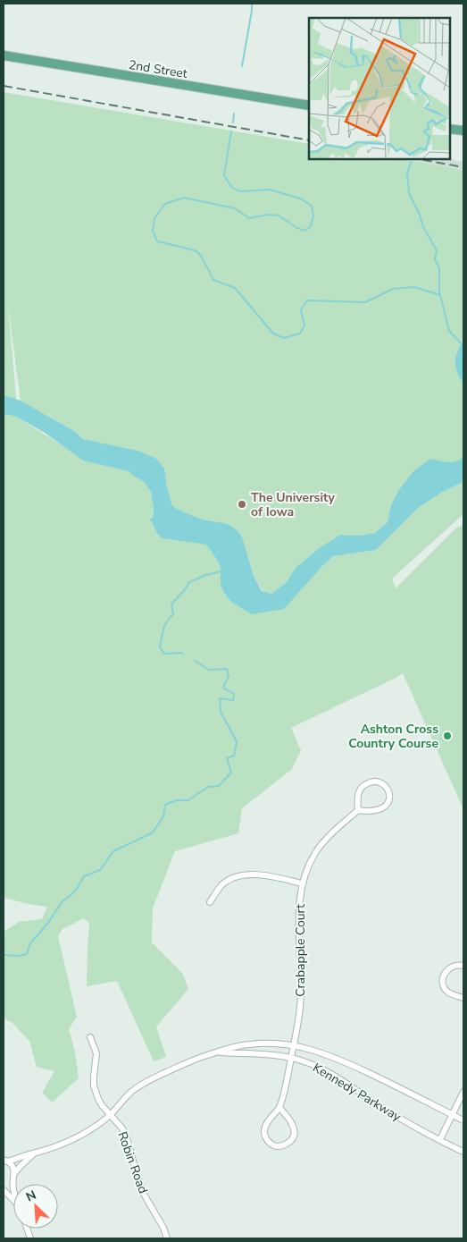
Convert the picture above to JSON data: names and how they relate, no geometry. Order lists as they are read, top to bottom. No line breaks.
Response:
{"streets":{"main road":["2nd Street"],"street":["Crabapple Court","Kennedy Parkway","Robin Road"]},"crossings":[["Crabapple Court","Kennedy Parkway"],["Kennedy Parkway","Robin Road"]],"places":["The University of Iowa","Ashton Cross Country Course"],"north":"top left"}
